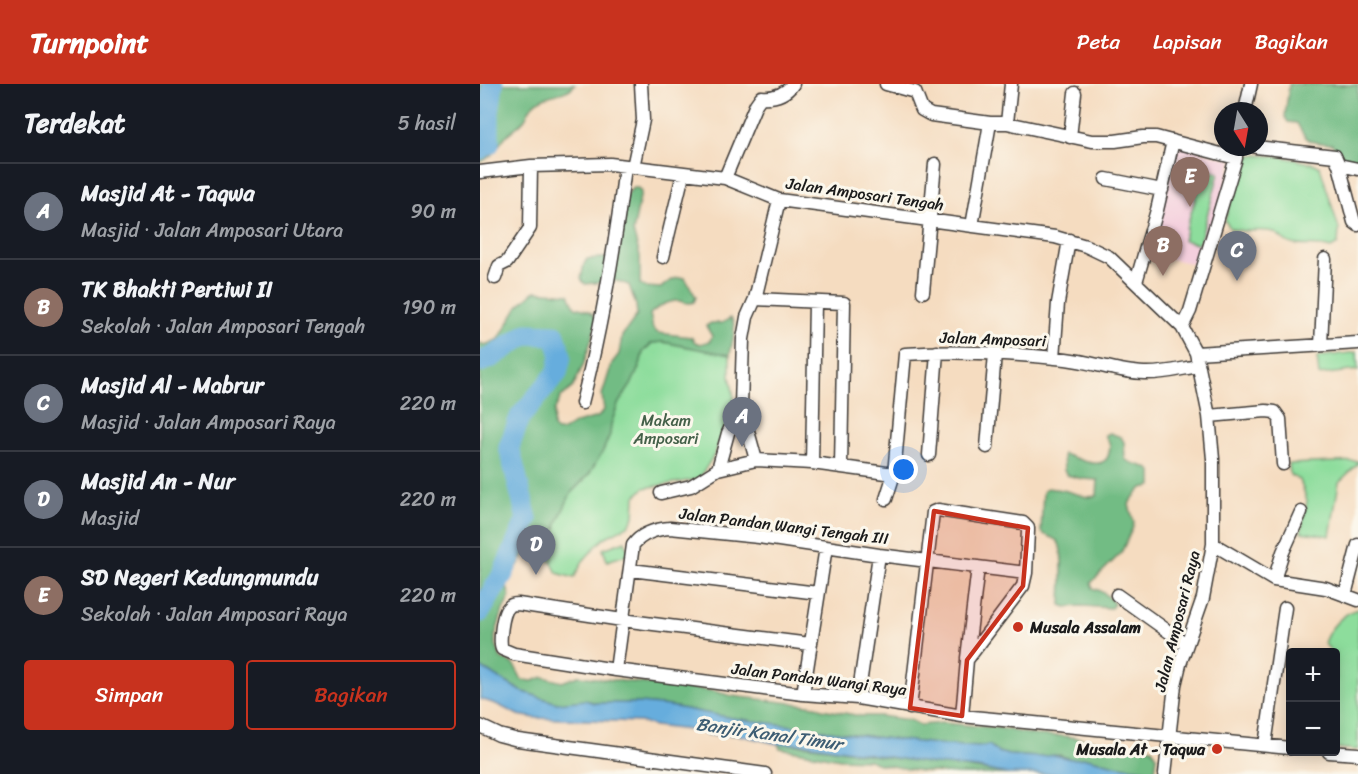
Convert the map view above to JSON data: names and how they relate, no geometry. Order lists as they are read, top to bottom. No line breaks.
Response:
{"streets":{"street":["Jalan Amposari Tengah","Jalan Amposari","Jalan Pandan Wangi Tengah III","Jalan Amposari Raya","Jalan Pandan Wangi Raya"]},"crossings":[["Jalan Amposari Tengah","Jalan Amposari Raya"],["Jalan Amposari","Jalan Amposari Raya"],["Jalan Pandan Wangi Tengah III","Jalan Pandan Wangi Raya"],["Jalan Amposari Raya","Jalan Pandan Wangi Raya"]],"water":["Banjir Kanal Timur"],"parks":["Makam Amposari"],"places":["Musala Assalam","Musala At - Taqwa"],"north":"bottom","page":{"header":"Turnpoint","nav":["Peta","Lapisan","Bagikan"],"heading":["Terdekat","5 hasil"],"pins":["E","B","C","A","D"],"list":[{"mark":"A","name":"Masjid At - Taqwa","note":"Masjid · Jalan Amposari Utara","value":"90 m"},{"mark":"B","name":"TK Bhakti Pertiwi II","note":"Sekolah · Jalan Amposari Tengah","value":"190 m"},{"mark":"C","name":"Masjid Al - Mabrur","note":"Masjid · Jalan Amposari Raya","value":"220 m"},{"mark":"D","name":"Masjid An - Nur","note":"Masjid","value":"220 m"},{"mark":"E","name":"SD Negeri Kedungmundu","note":"Sekolah · Jalan Amposari Raya","value":"220 m"}],"buttons":["Simpan","Bagikan"],"map_buttons":["+","−"]}}
